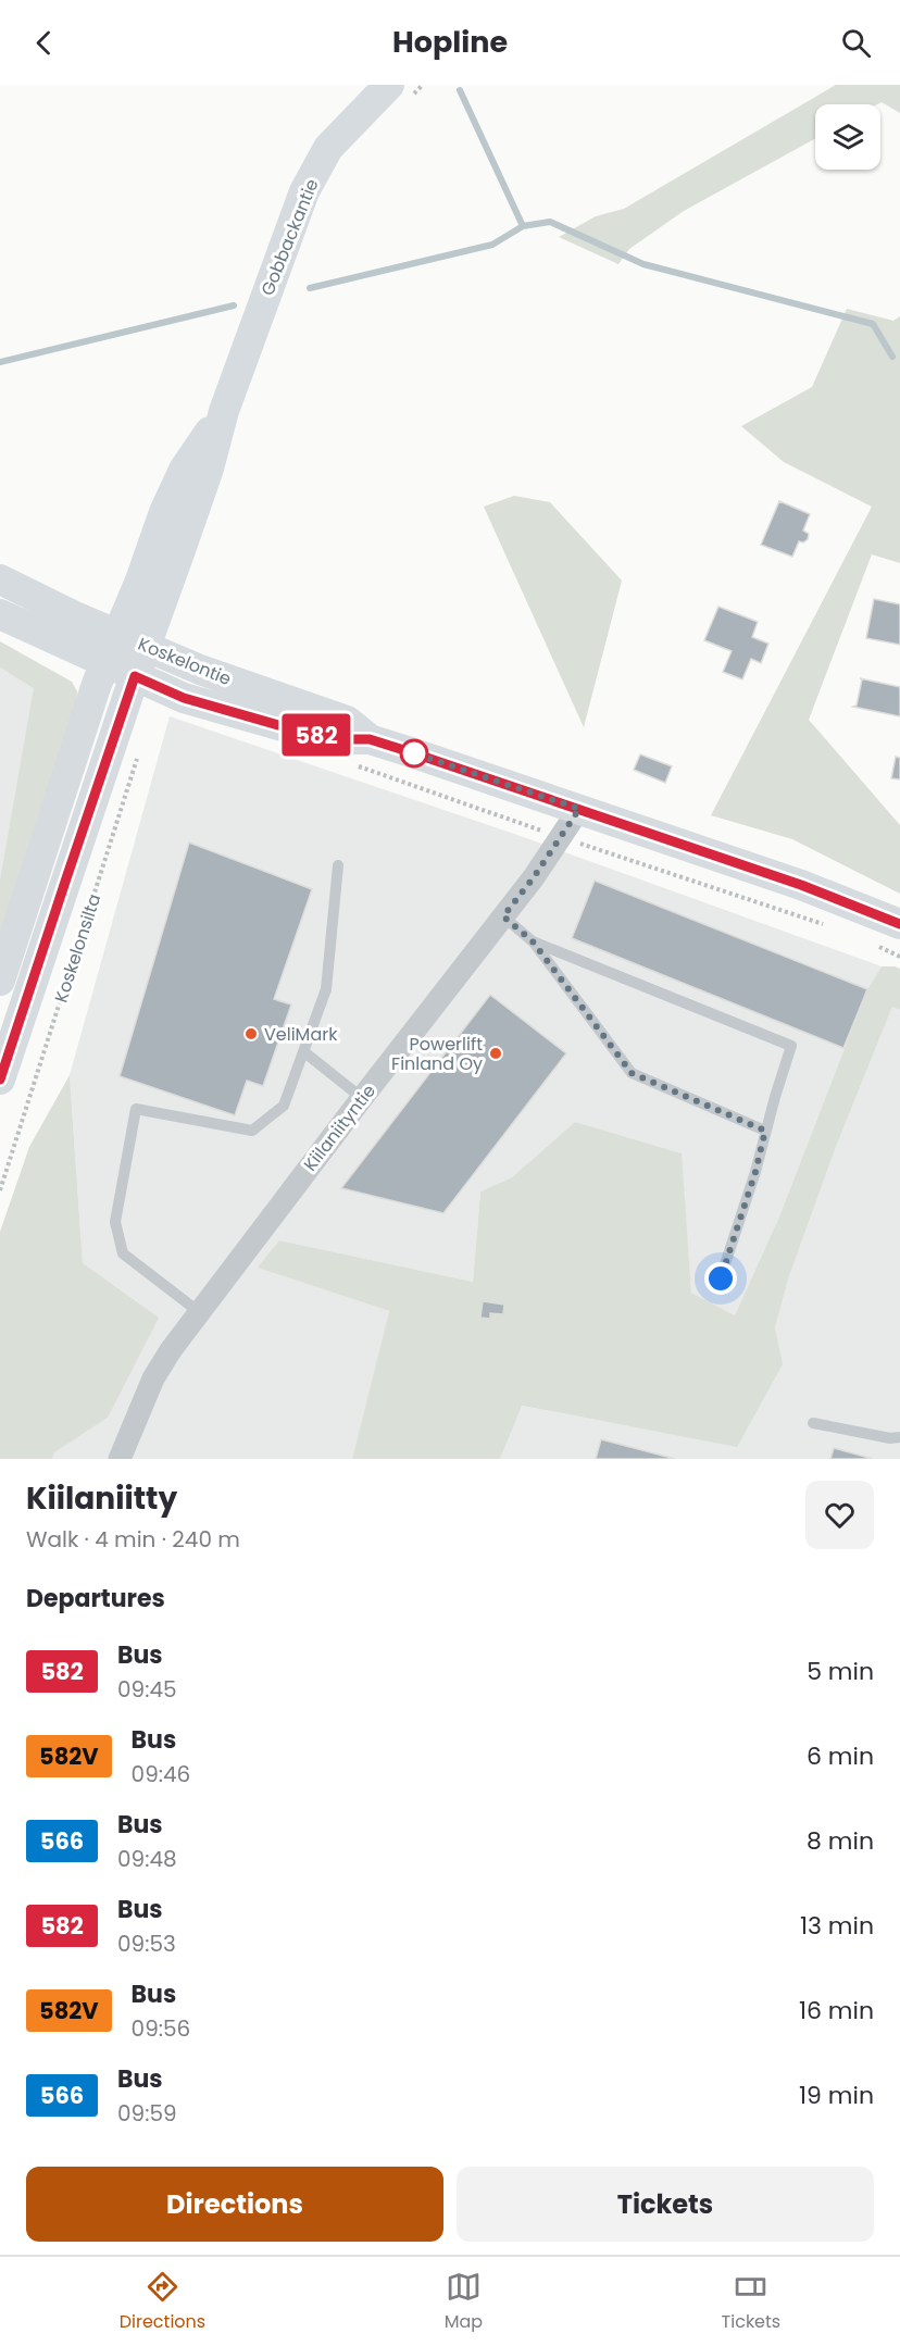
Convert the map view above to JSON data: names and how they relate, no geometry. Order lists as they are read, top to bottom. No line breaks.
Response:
{"streets":{"main road":["Gobbackantie","Koskelontie","Koskelonsilta"],"street":["Kiilaniityntie"]},"crossings":[["Gobbackantie","Koskelontie"],["Gobbackantie","Koskelonsilta"],["Koskelontie","Koskelonsilta"]],"places":["VeliMark","Powerlift Finland Oy"],"lines":["bus line 582"],"page":{"header":"Hopline","on_map":"582","heading":[["Kiilaniitty","Walk · 4 min · 240 m"],"Departures"],"list":[{"mark":"582","name":"Bus","note":"09:45","value":"5 min"},{"mark":"582V","name":"Bus","note":"09:46","value":"6 min"},{"mark":"566","name":"Bus","note":"09:48","value":"8 min"},{"mark":"582","name":"Bus","note":"09:53","value":"13 min"},{"mark":"582V","name":"Bus","note":"09:56","value":"16 min"},{"mark":"566","name":"Bus","note":"09:59","value":"19 min"}],"buttons":["Directions","Tickets"],"tabs":["Directions","Map","Tickets"]}}
